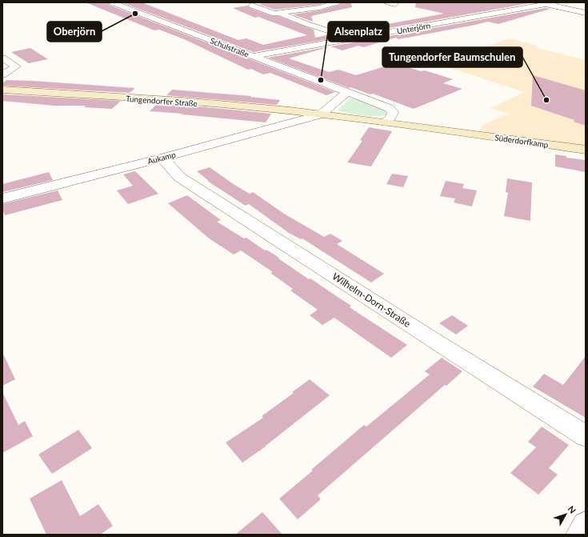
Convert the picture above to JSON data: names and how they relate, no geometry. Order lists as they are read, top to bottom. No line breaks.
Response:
{"streets":{"main road":["Tungendorfer Straße","Süderdorfkamp"],"street":["Unterjörn","Schulstraße","Aukamp","Wilhelm-Dorn-Straße"]},"crossings":[["Unterjörn","Schulstraße"],["Schulstraße","Tungendorfer Straße"],["Schulstraße","Süderdorfkamp"],["Tungendorfer Straße","Süderdorfkamp"],["Tungendorfer Straße","Aukamp"],["Aukamp","Wilhelm-Dorn-Straße"]],"places":["Oberjörn","Alsenplatz","Tungendorfer Baumschulen"],"north":"top right"}
